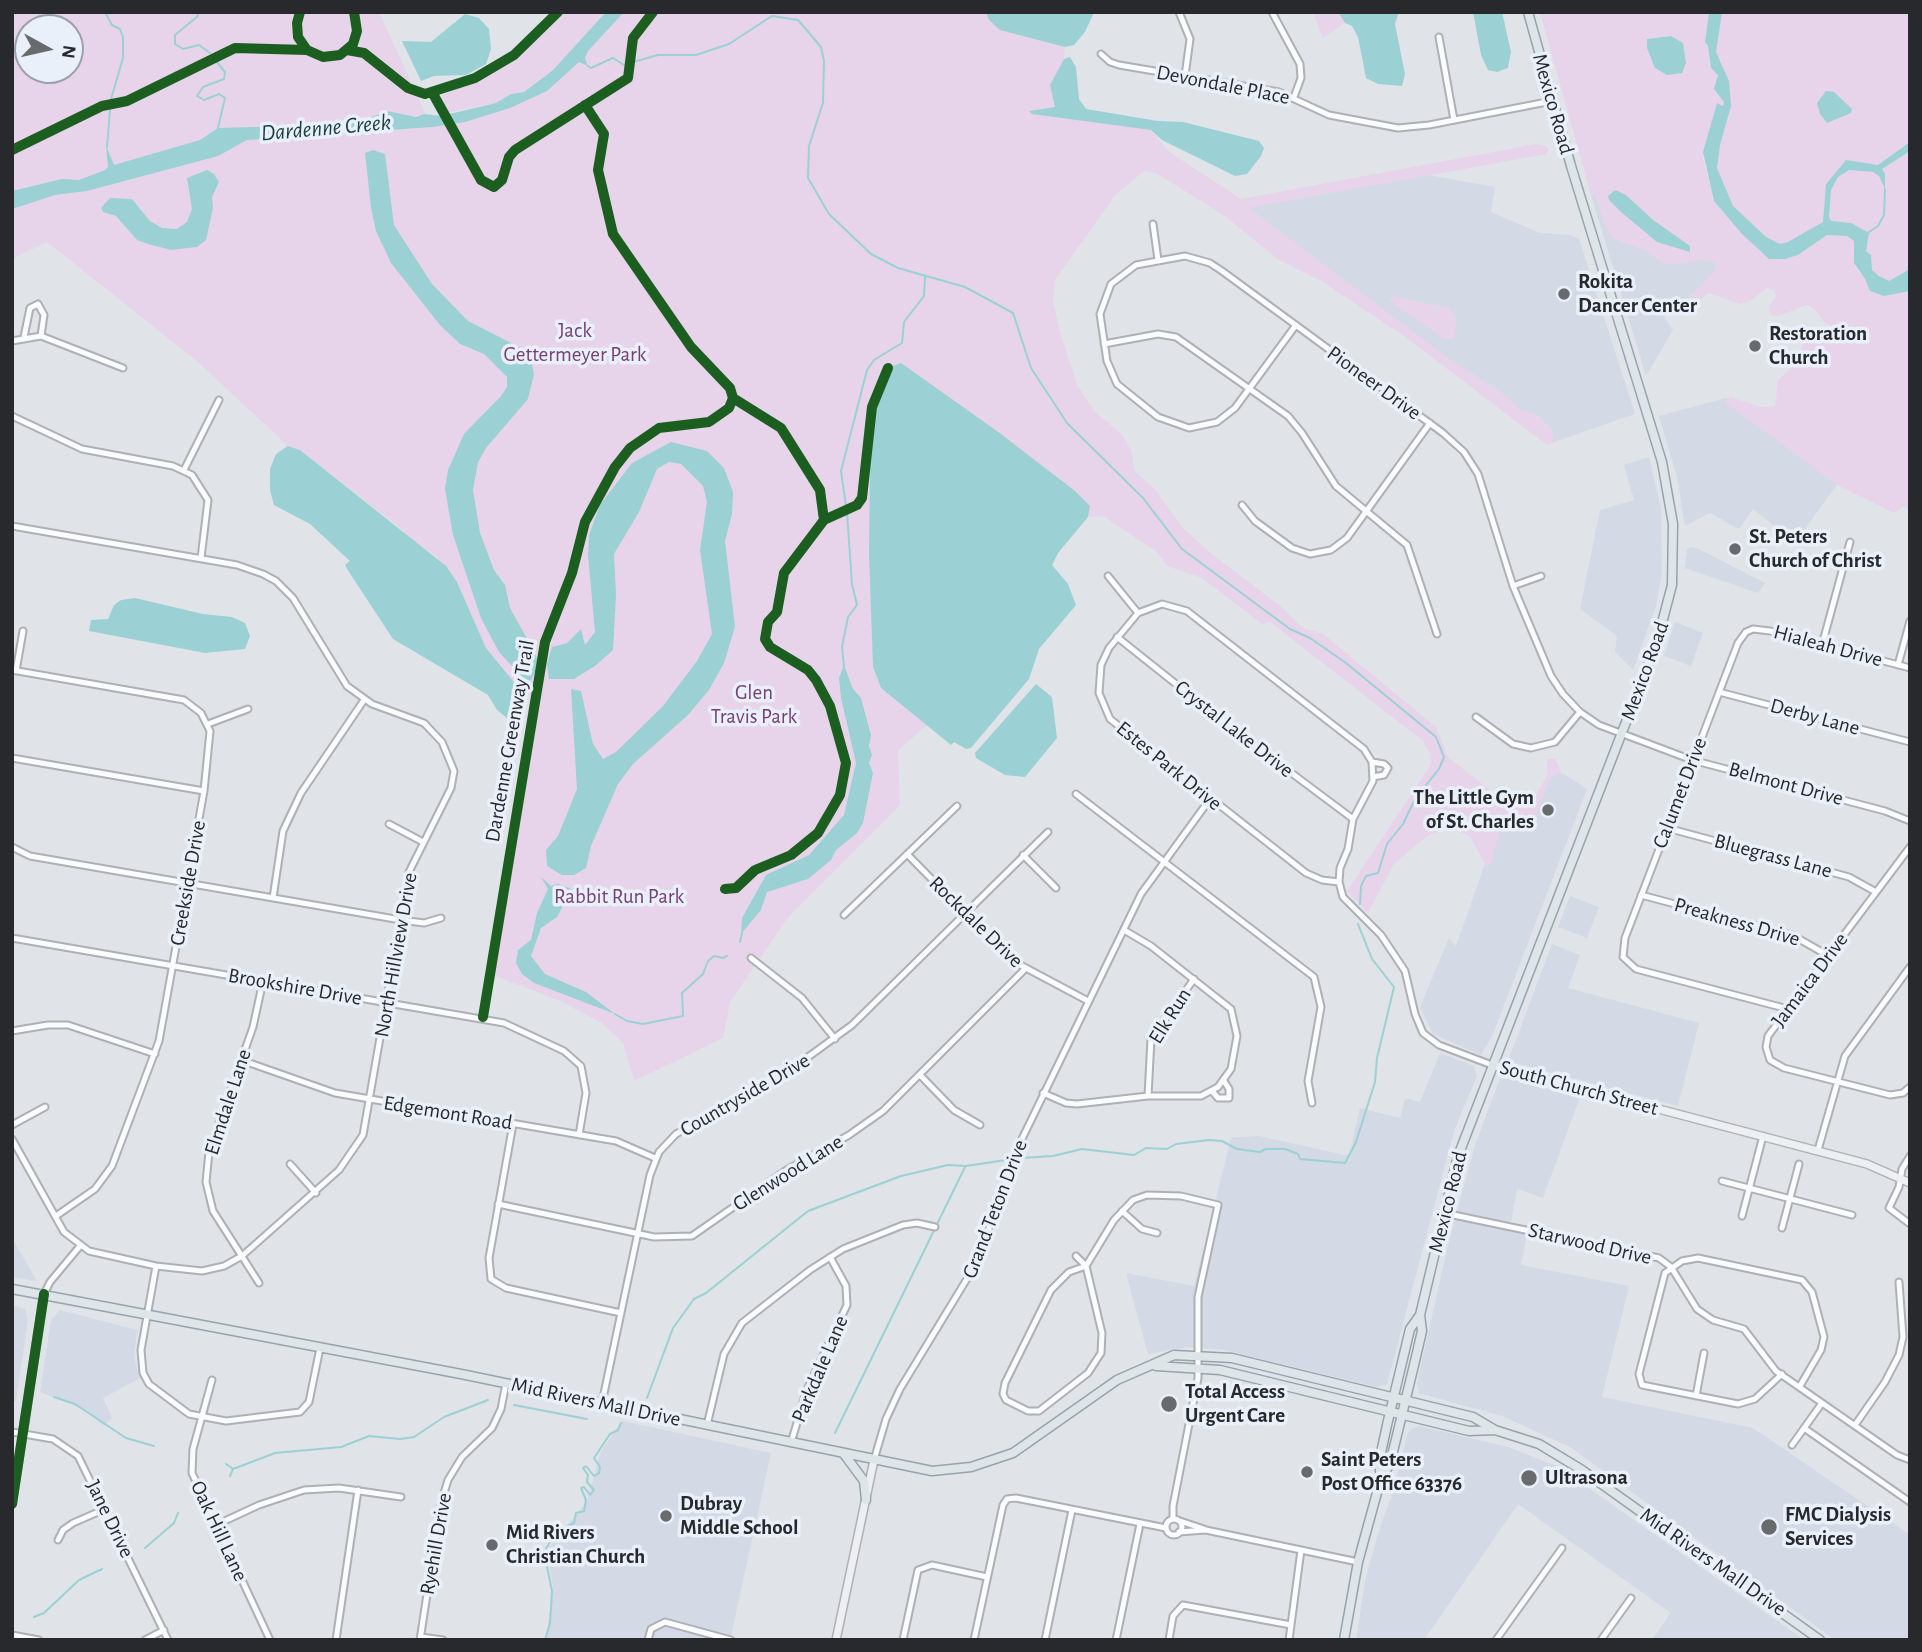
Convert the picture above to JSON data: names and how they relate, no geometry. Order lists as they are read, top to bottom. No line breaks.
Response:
{"streets":{"main road":["Mexico Road","Mid Rivers Mall Drive"],"street":["Devondale Place","Pioneer Drive","Hialeah Drive","Derby Lane","Crystal Lake Drive","Estes Park Drive","Belmont Drive","Calumet Drive","Bluegrass Lane","Creekside Drive","Rockdale Drive","Preakness Drive","North Hillview Drive","Jamaica Drive","Brookshire Drive","Elk Run","South Church Street","Countryside Drive","Elmdale Lane","Edgemont Road","Glenwood Lane","Grand Teton Drive","Starwood Drive","Parkdale Lane","Jane Drive","Oak Hill Lane","Ryehill Drive"],"cycle path":["Dardenne Greenway Trail"]},"crossings":[["Devondale Place","Mexico Road"],["Mexico Road","Pioneer Drive"],["Mexico Road","Belmont Drive"],["Mexico Road","South Church Street"],["Mexico Road","Starwood Drive"],["Mexico Road","Mid Rivers Mall Drive"],["Pioneer Drive","Belmont Drive"],["Hialeah Drive","Calumet Drive"],["Derby Lane","Calumet Drive"],["Crystal Lake Drive","Estes Park Drive"],["Estes Park Drive","South Church Street"],["Estes Park Drive","Grand Teton Drive"],["Belmont Drive","Calumet Drive"],["Calumet Drive","Bluegrass Lane"],["Calumet Drive","Preakness Drive"],["Calumet Drive","Jamaica Drive"],["Bluegrass Lane","Jamaica Drive"],["Creekside Drive","Brookshire Drive"],["Rockdale Drive","Countryside Drive"],["Rockdale Drive","Glenwood Lane"],["Rockdale Drive","Grand Teton Drive"],["Preakness Drive","Jamaica Drive"],["North Hillview Drive","Brookshire Drive"],["North Hillview Drive","Elmdale Lane"],["North Hillview Drive","Edgemont Road"],["Brookshire Drive","Elmdale Lane"],["Brookshire Drive","Edgemont Road"],["Countryside Drive","Edgemont Road"],["Elmdale Lane","Edgemont Road"],["Grand Teton Drive","Mid Rivers Mall Drive"],["Parkdale Lane","Mid Rivers Mall Drive"],["Mid Rivers Mall Drive","Ryehill Drive"]],"water":["Dardenne Creek"],"parks":["Jack Gettermeyer Park","Glen Travis Park","Rabbit Run Park"],"places":["Rokita Dancer Center","Restoration Church","St. Peters Church of Christ","The Little Gym of St. Charles","Total Access Urgent Care","Saint Peters Post Office 63376","Ultrasona","Dubray Middle School","FMC Dialysis Services","Mid Rivers Christian Church"],"north":"right"}
